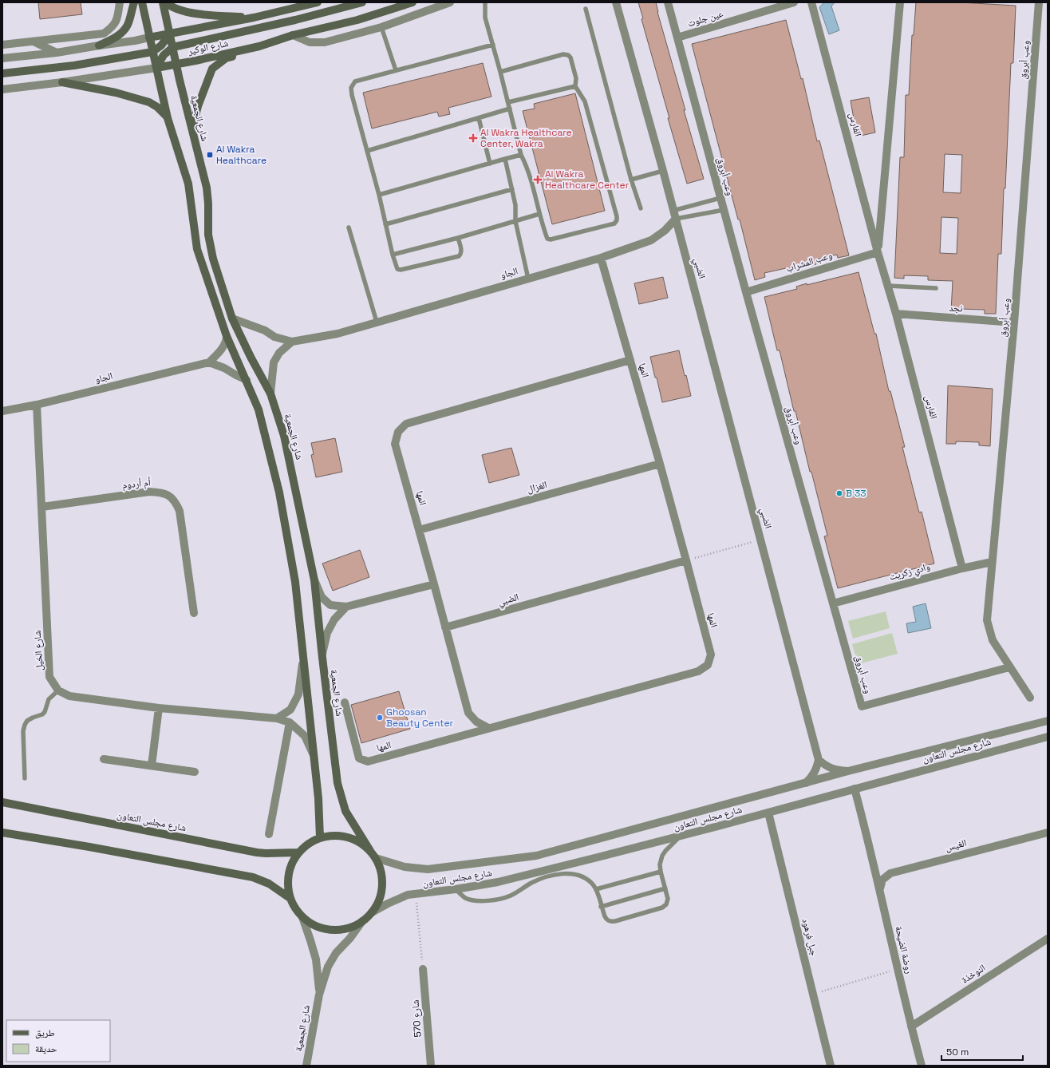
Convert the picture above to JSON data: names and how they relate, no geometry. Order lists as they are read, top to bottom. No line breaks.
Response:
{"streets":{"main road":["شارع الوكير","شارع الجمعية","شارع مجلس التعاون"],"street":["عين جلوت","وعب أبروق","الفارس","وعب المشراب","الضبي","الجاو","نجد","المها","أم أردوم","الغزال","وادي زكريت","شارع الخيل","الغيس","جبل فرهود","روضة الضيحة","النوخذة","شارع 570"]},"crossings":[["عين جلوت","وعب أبروق"],["شارع الوكير","شارع الجمعية"],["وعب أبروق","وعب المشراب"],["وعب أبروق","نجد"],["وعب أبروق","وادي زكريت"],["شارع الجمعية","الجاو"],["شارع الجمعية","شارع مجلس التعاون"],["الفارس","وعب المشراب"],["الفارس","نجد"],["الفارس","وادي زكريت"],["الضبي","الجاو"],["الضبي","المها"],["الجاو","المها"],["الجاو","شارع الخيل"],["المها","الغزال"],["أم أردوم","شارع الخيل"],["شارع مجلس التعاون","جبل فرهود"],["شارع مجلس التعاون","روضة الضيحة"],["الغيس","روضة الضيحة"],["روضة الضيحة","النوخذة"]],"places":{"health":["Al Wakra Healthcare Center, Wakra","Al Wakra Healthcare Center"],"transit":["Al Wakra Healthcare"],"other":["B 33","Ghoosan Beauty Center"]},"legend":["طريق","حديقة"],"scale_bar":"50 m"}
